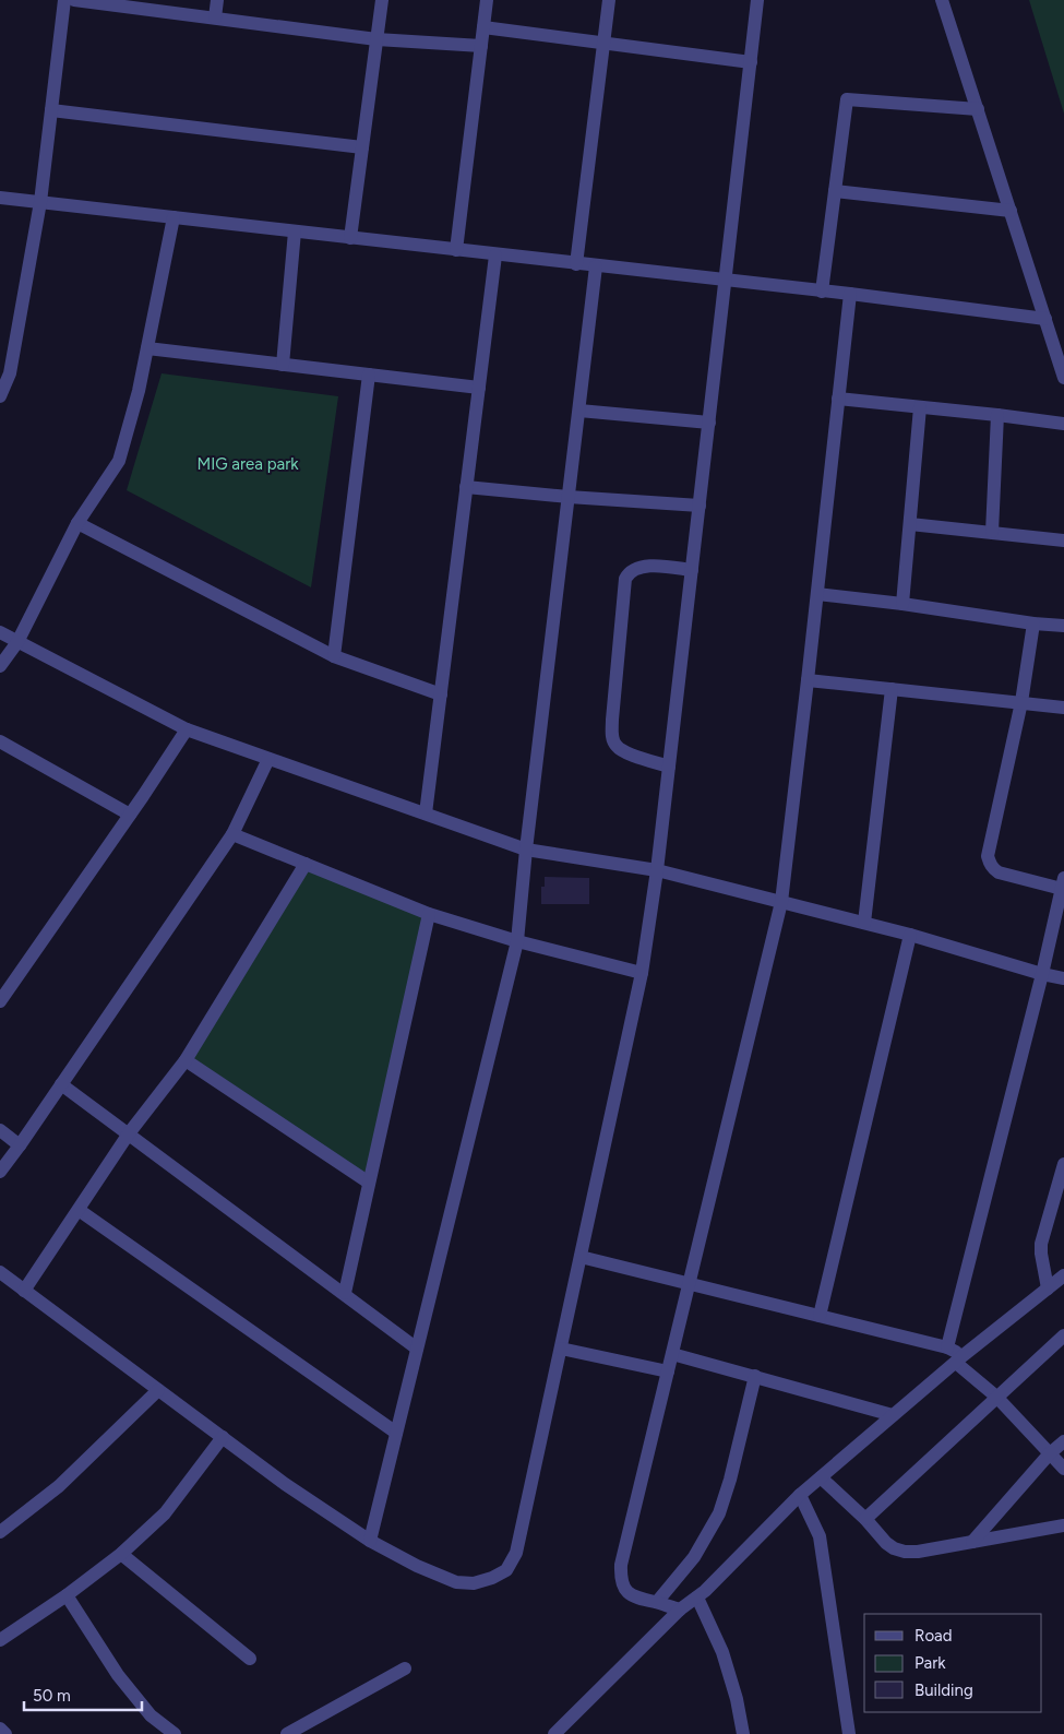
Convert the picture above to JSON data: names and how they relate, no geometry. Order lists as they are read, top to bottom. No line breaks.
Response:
{"parks":["MIG area park"],"legend":["Road","Park","Building"],"scale_bar":"50 m"}
